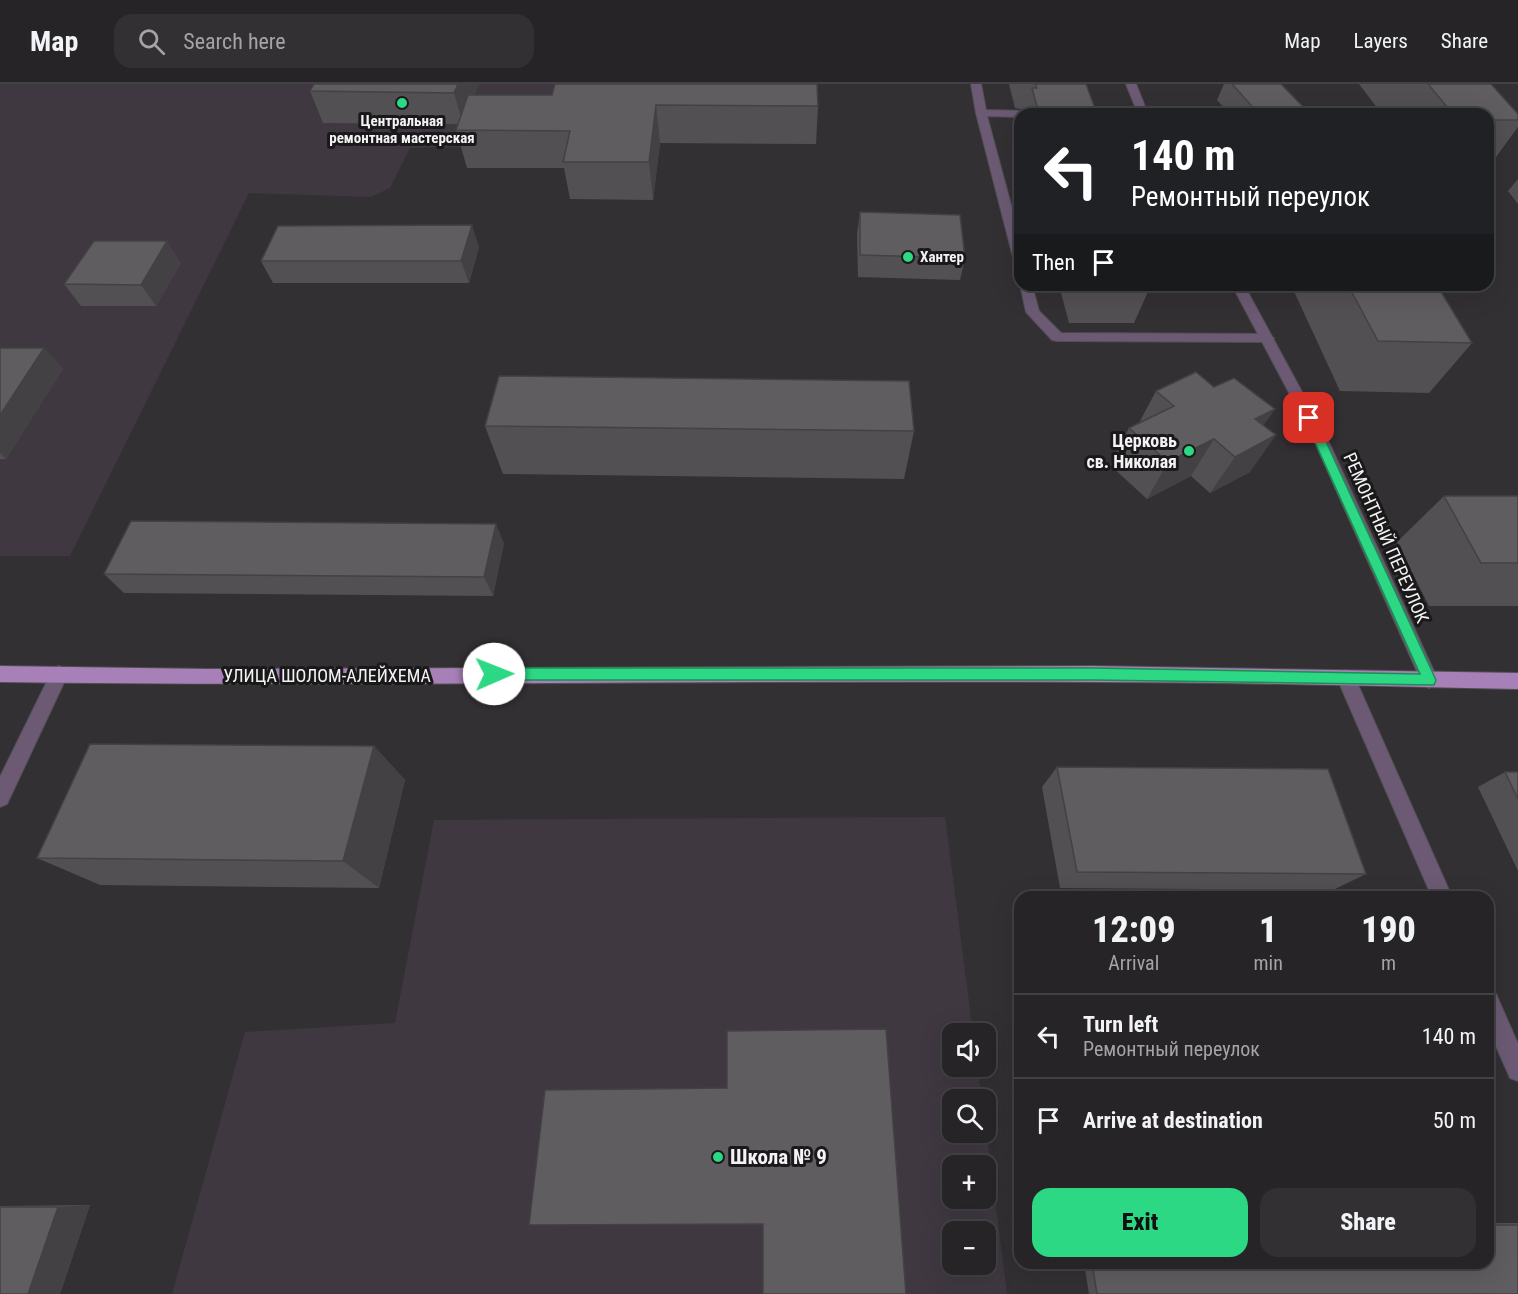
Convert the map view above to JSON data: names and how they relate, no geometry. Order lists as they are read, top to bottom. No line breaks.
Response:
{"streets":{"main road":["УЛИЦА ШОЛОМ-АЛЕЙХЕМА"],"street":["РЕМОНТНЫЙ ПЕРЕУЛОК"]},"crossings":[["РЕМОНТНЫЙ ПЕРЕУЛОК","УЛИЦА ШОЛОМ-АЛЕЙХЕМА"]],"places":["Центральная ремонтная мастерская","Хантер","Церковь св. Николая","Школа № 9"],"page":{"header":"Map","search":"Search here","nav":["Map","Layers","Share"],"turn":["140 m","Ремонтный переулок"],"then":"Then","eta":["12:09","Arrival","1","min","190","m"],"list":[{"name":"Turn left","note":"Ремонтный переулок","value":"140 m"},{"name":"Arrive at destination","value":"50 m"}],"map_buttons":["+","−"],"buttons":["Exit","Share"]}}
